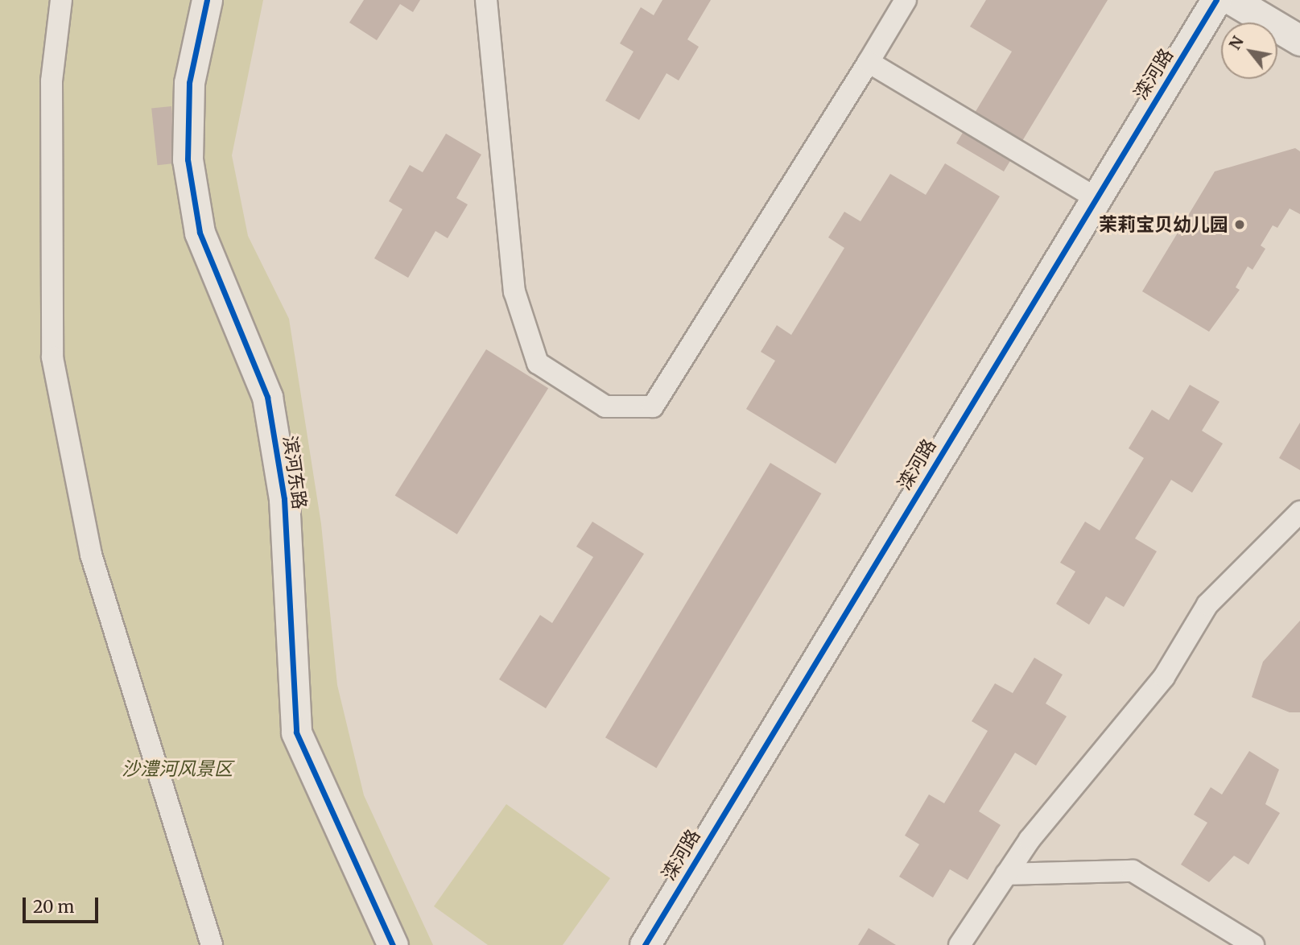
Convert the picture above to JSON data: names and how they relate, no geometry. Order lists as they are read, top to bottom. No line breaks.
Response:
{"streets":{"street":["滦河路","滨河东路"]},"parks":["沙澧河风景区"],"places":["茉莉宝贝幼儿园"],"scale_bar":"20 m","north":"top left"}
